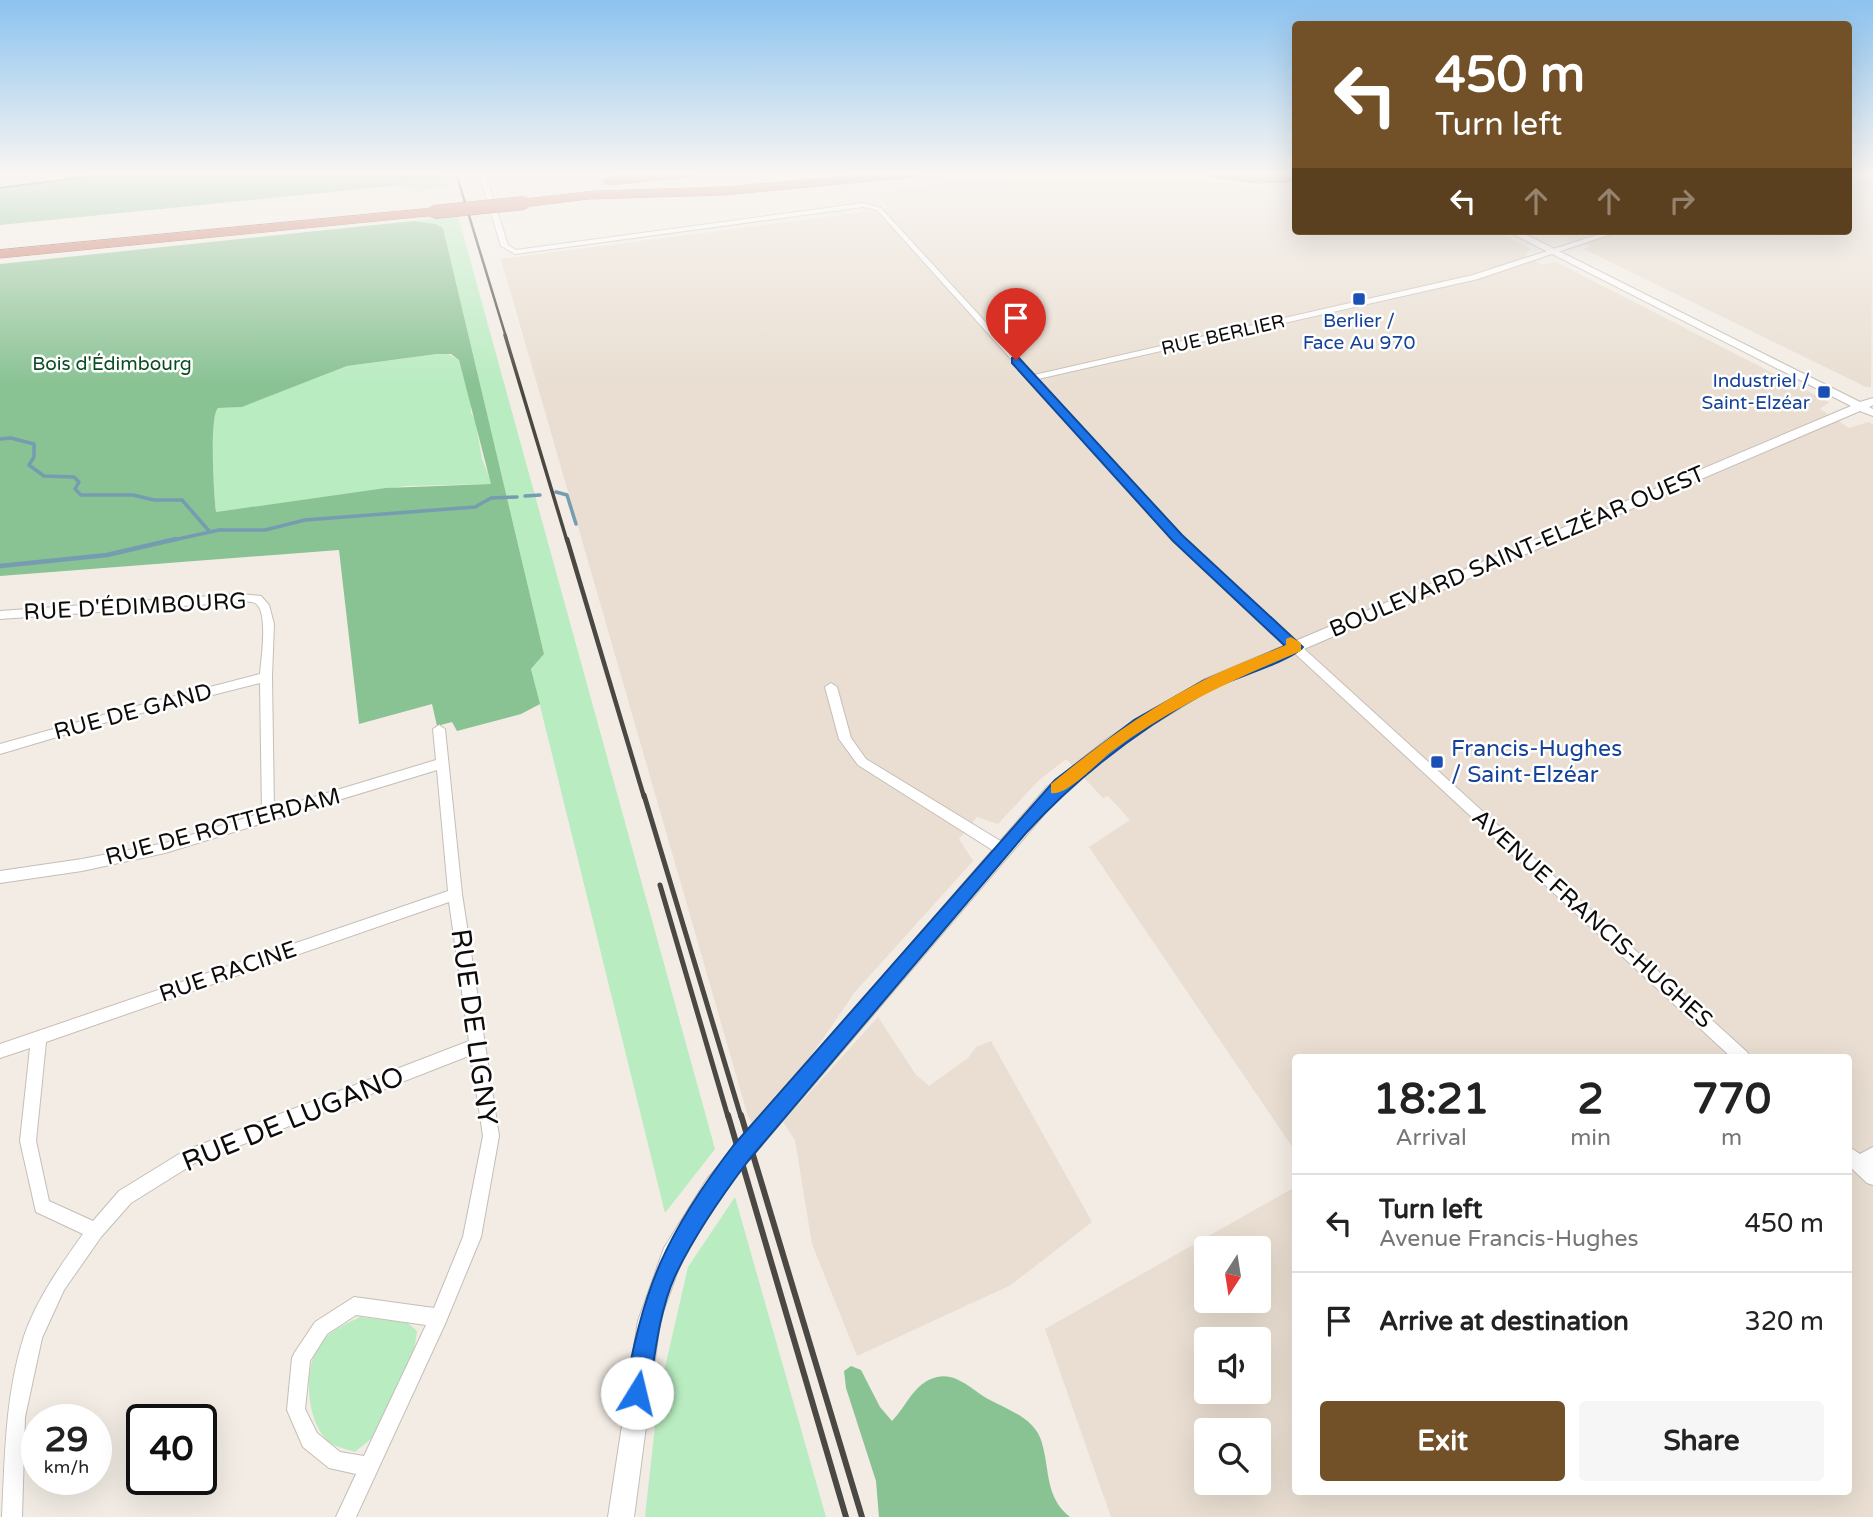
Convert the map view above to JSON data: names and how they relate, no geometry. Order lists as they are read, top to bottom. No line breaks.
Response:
{"streets":{"street":["RUE BERLIER","BOULEVARD SAINT-ELZÉAR OUEST","RUE D'ÉDIMBOURG","RUE DE GAND","RUE DE ROTTERDAM","AVENUE FRANCIS-HUGHES","RUE RACINE","RUE DE LIGNY","RUE DE LUGANO"]},"crossings":[["RUE BERLIER","AVENUE FRANCIS-HUGHES"],["BOULEVARD SAINT-ELZÉAR OUEST","AVENUE FRANCIS-HUGHES"],["RUE D'ÉDIMBOURG","RUE DE GAND"],["RUE D'ÉDIMBOURG","RUE DE ROTTERDAM"],["RUE DE ROTTERDAM","RUE DE LIGNY"],["RUE RACINE","RUE DE LIGNY"],["RUE DE LIGNY","RUE DE LUGANO"]],"parks":["Bois d'Édimbourg"],"places":{"transit":["Berlier / Face Au 970","Industriel / Saint-Elzéar","Francis-Hughes / Saint-Elzéar"]},"north":"bottom","page":{"turn":["450 m","Turn left"],"eta":["18:21","Arrival","2","min","770","m"],"list":[{"name":"Turn left","note":"Avenue Francis-Hughes","value":"450 m"},{"name":"Arrive at destination","value":"320 m"}],"buttons":["Exit","Share"],"speed":"29 km/h","limit":"40"}}
